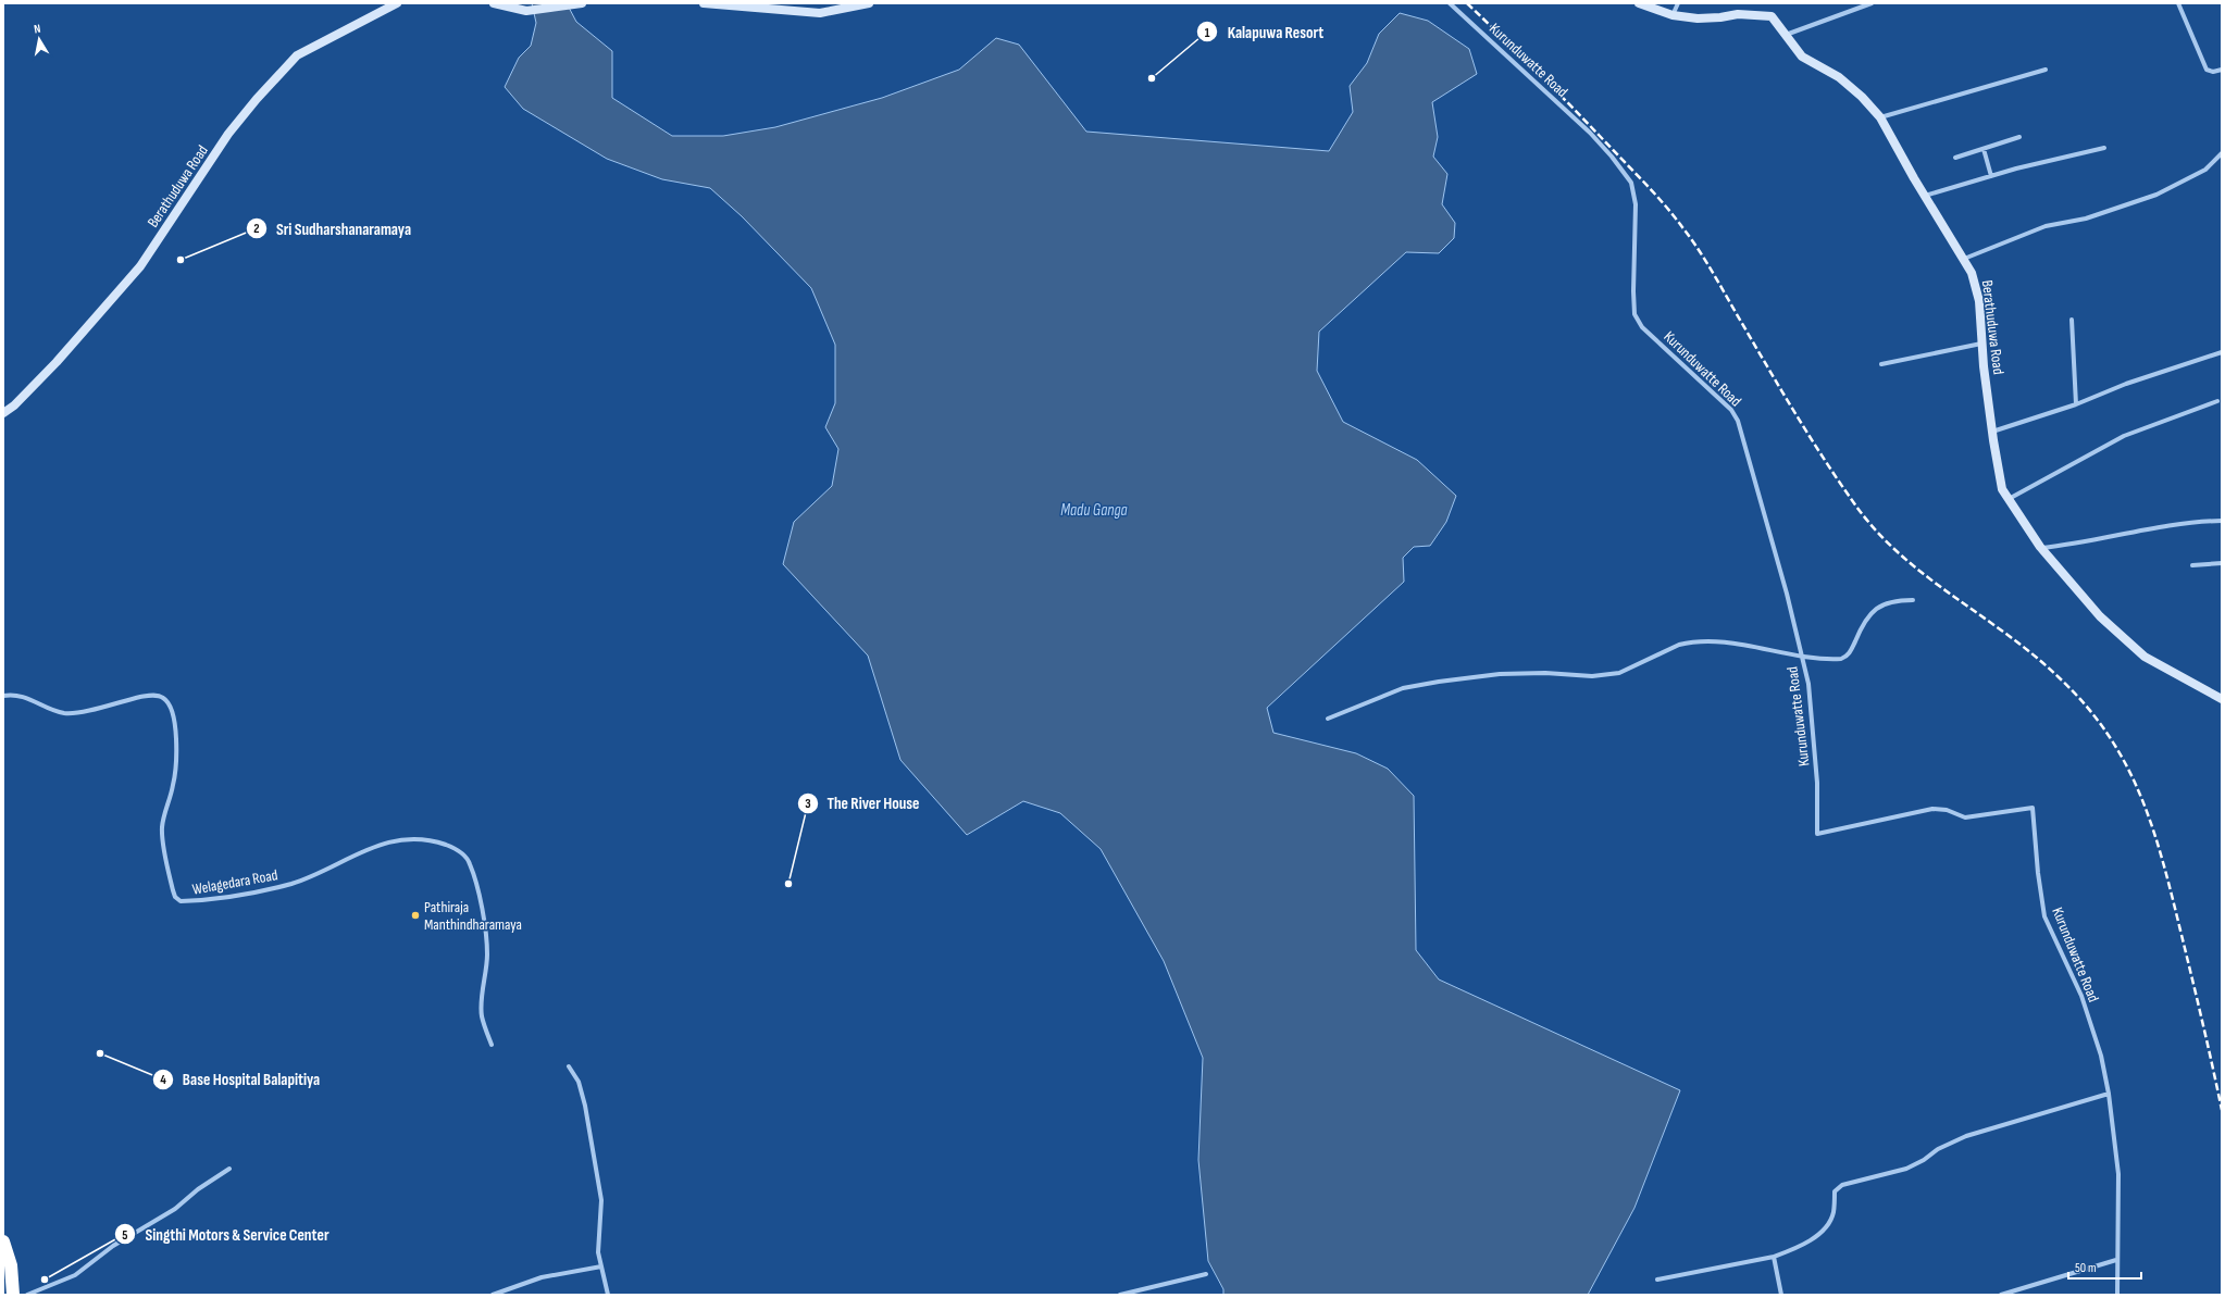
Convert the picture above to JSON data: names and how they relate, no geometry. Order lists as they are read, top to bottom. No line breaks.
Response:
{"streets":{"street":["Kurunduwatte Road","Berathuduwa Road","Welagedara Road"]},"water":["Madu Ganga"],"places":["Kalapuwa Resort","Sri Sudharshanaramaya","The River House","Pathiraja Manthindharamaya","Base Hospital Balapitiya","Singthi Motors & Service Center"],"scale_bar":"50 m","north":"top"}
